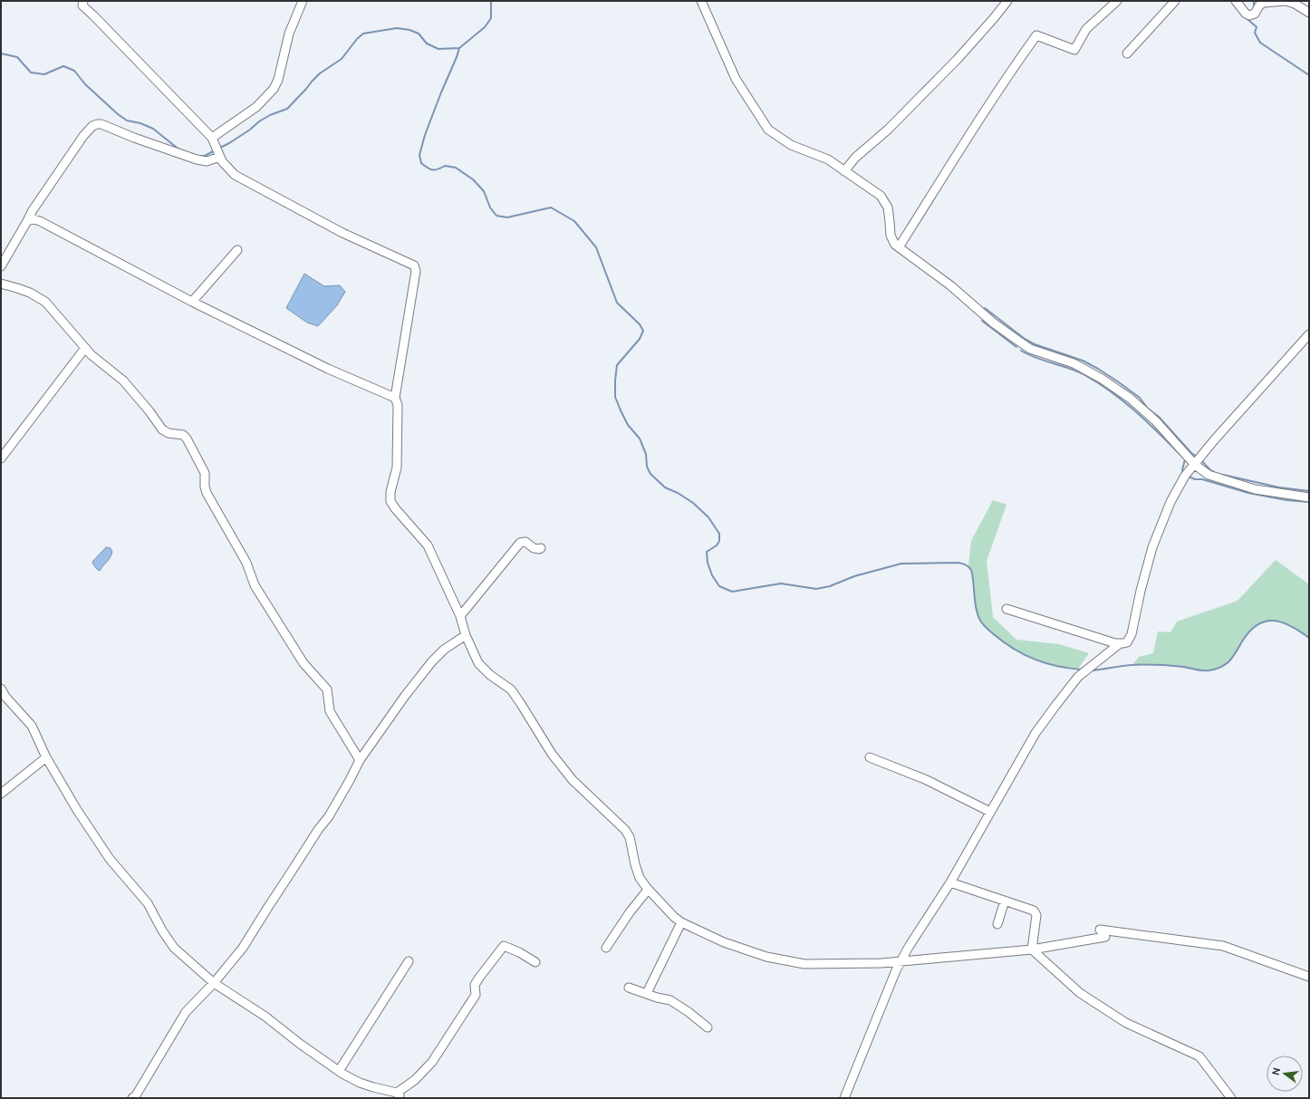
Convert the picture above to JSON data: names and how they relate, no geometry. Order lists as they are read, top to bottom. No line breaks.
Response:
{"north":"left"}
